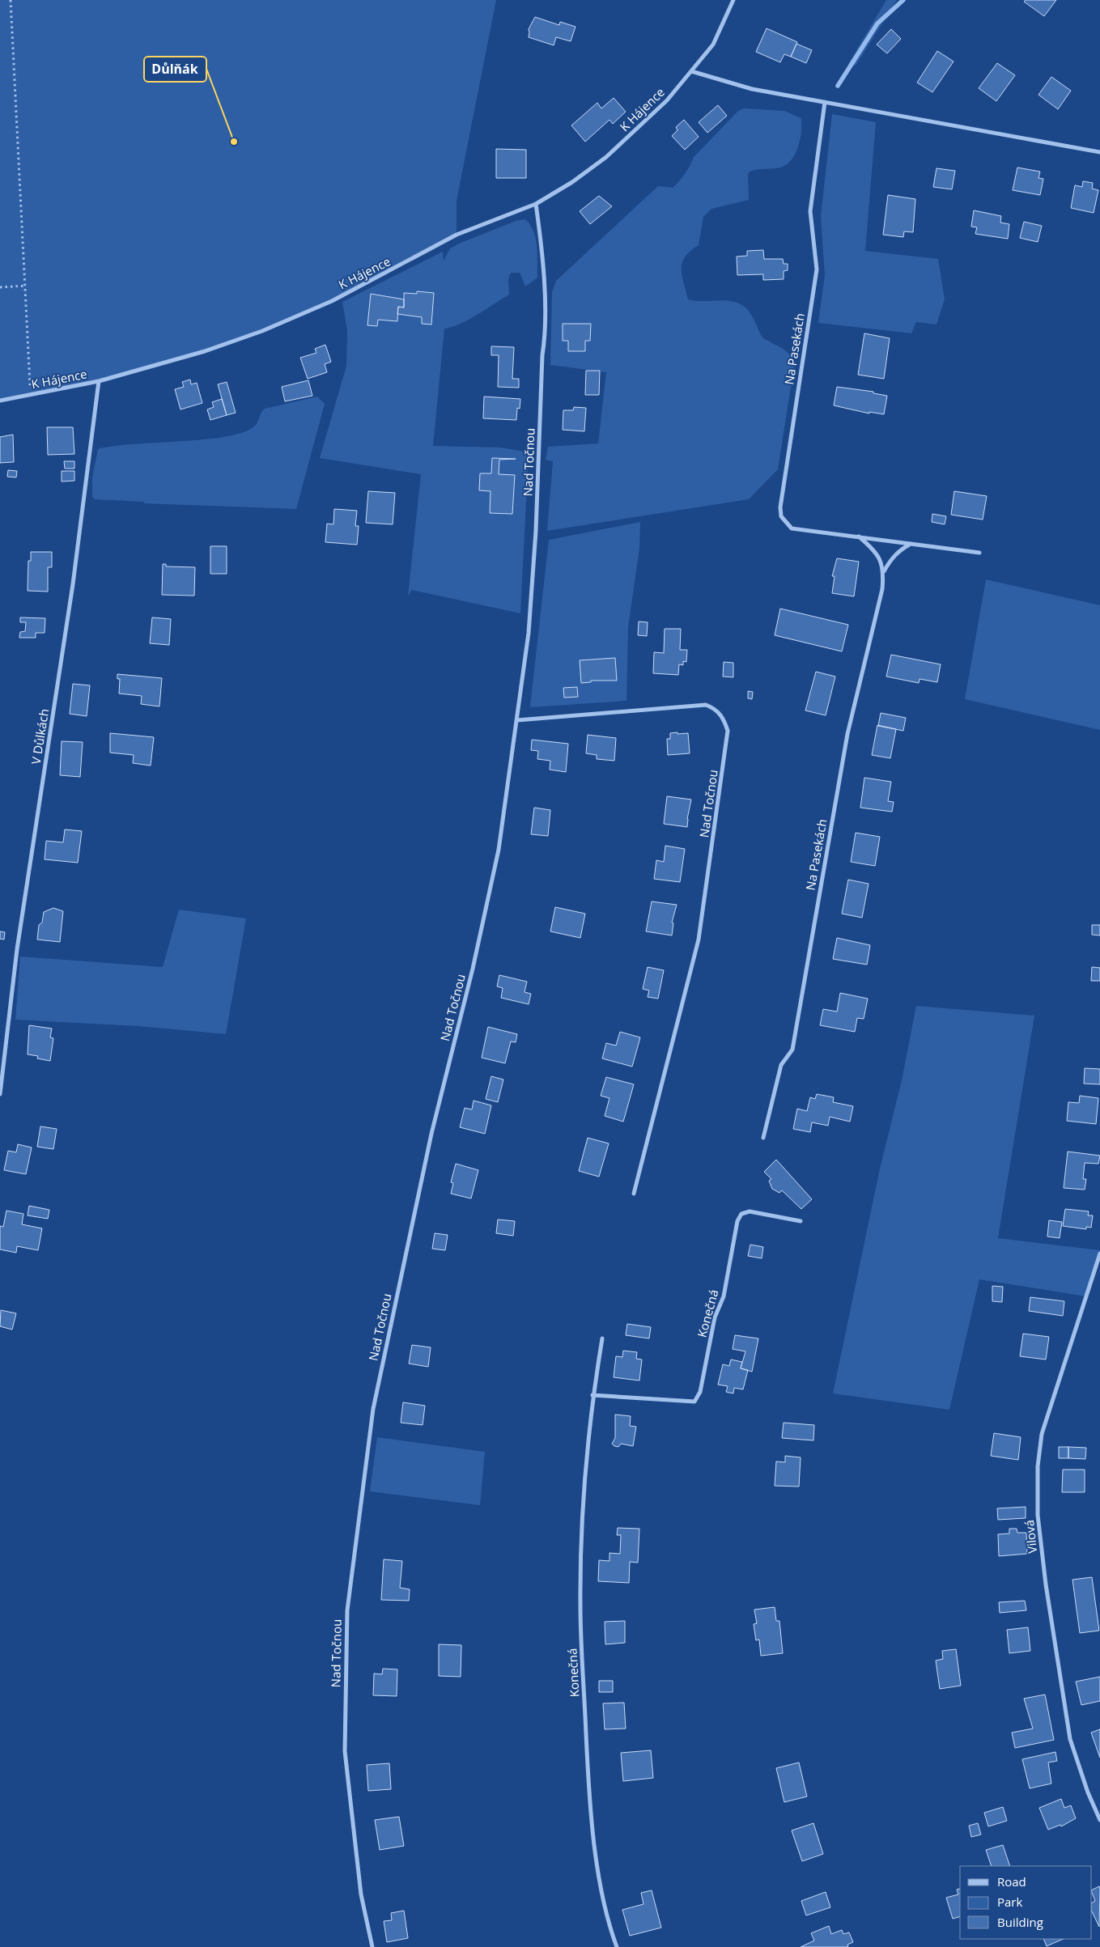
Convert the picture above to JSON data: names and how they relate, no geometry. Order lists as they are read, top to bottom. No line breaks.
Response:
{"streets":{"street":["K Hájence","Na Pasekách","Nad Točnou","V Důlkách","Konečná","Vilová"]},"crossings":[["K Hájence","Nad Točnou"],["K Hájence","V Důlkách"]],"places":["Důlňák"],"legend":["Road","Park","Building"]}
